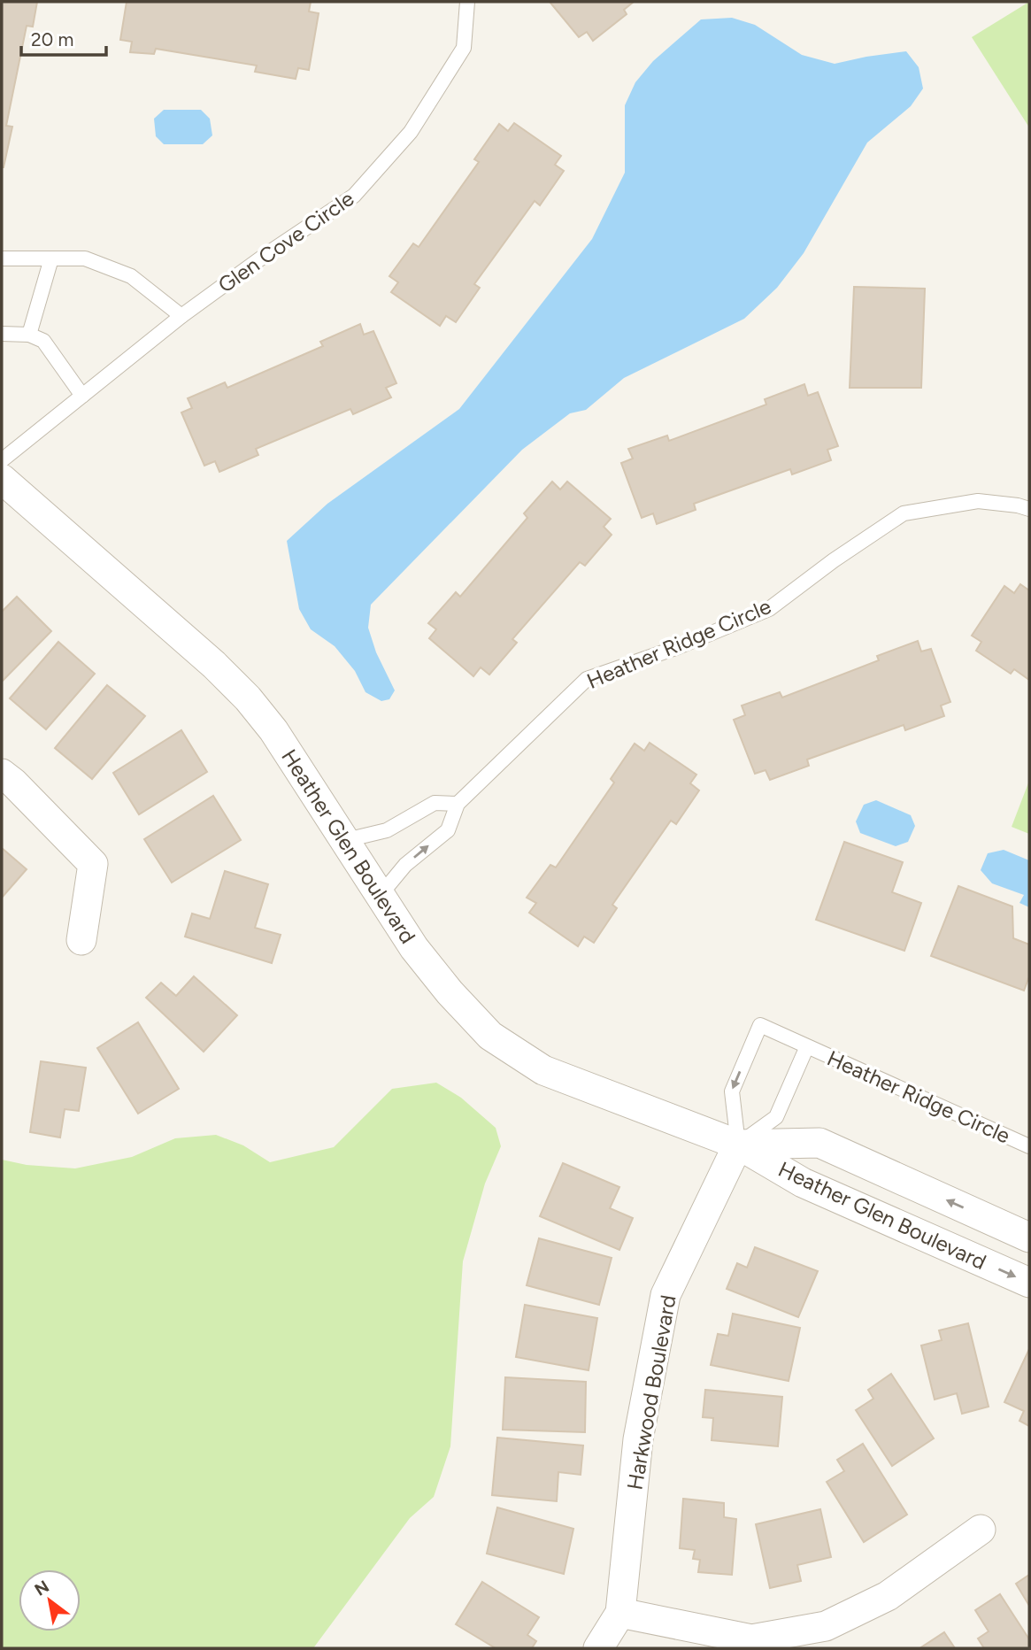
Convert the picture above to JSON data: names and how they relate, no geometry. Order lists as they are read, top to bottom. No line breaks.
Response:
{"streets":{"street":["Heather Glen Boulevard","Harkwood Boulevard"],"lane":["Glen Cove Circle","Heather Ridge Circle"]},"crossings":[["Heather Ridge Circle","Heather Glen Boulevard"],["Heather Ridge Circle","Harkwood Boulevard"],["Heather Glen Boulevard","Harkwood Boulevard"]],"scale_bar":"20 m","north":"top left"}
